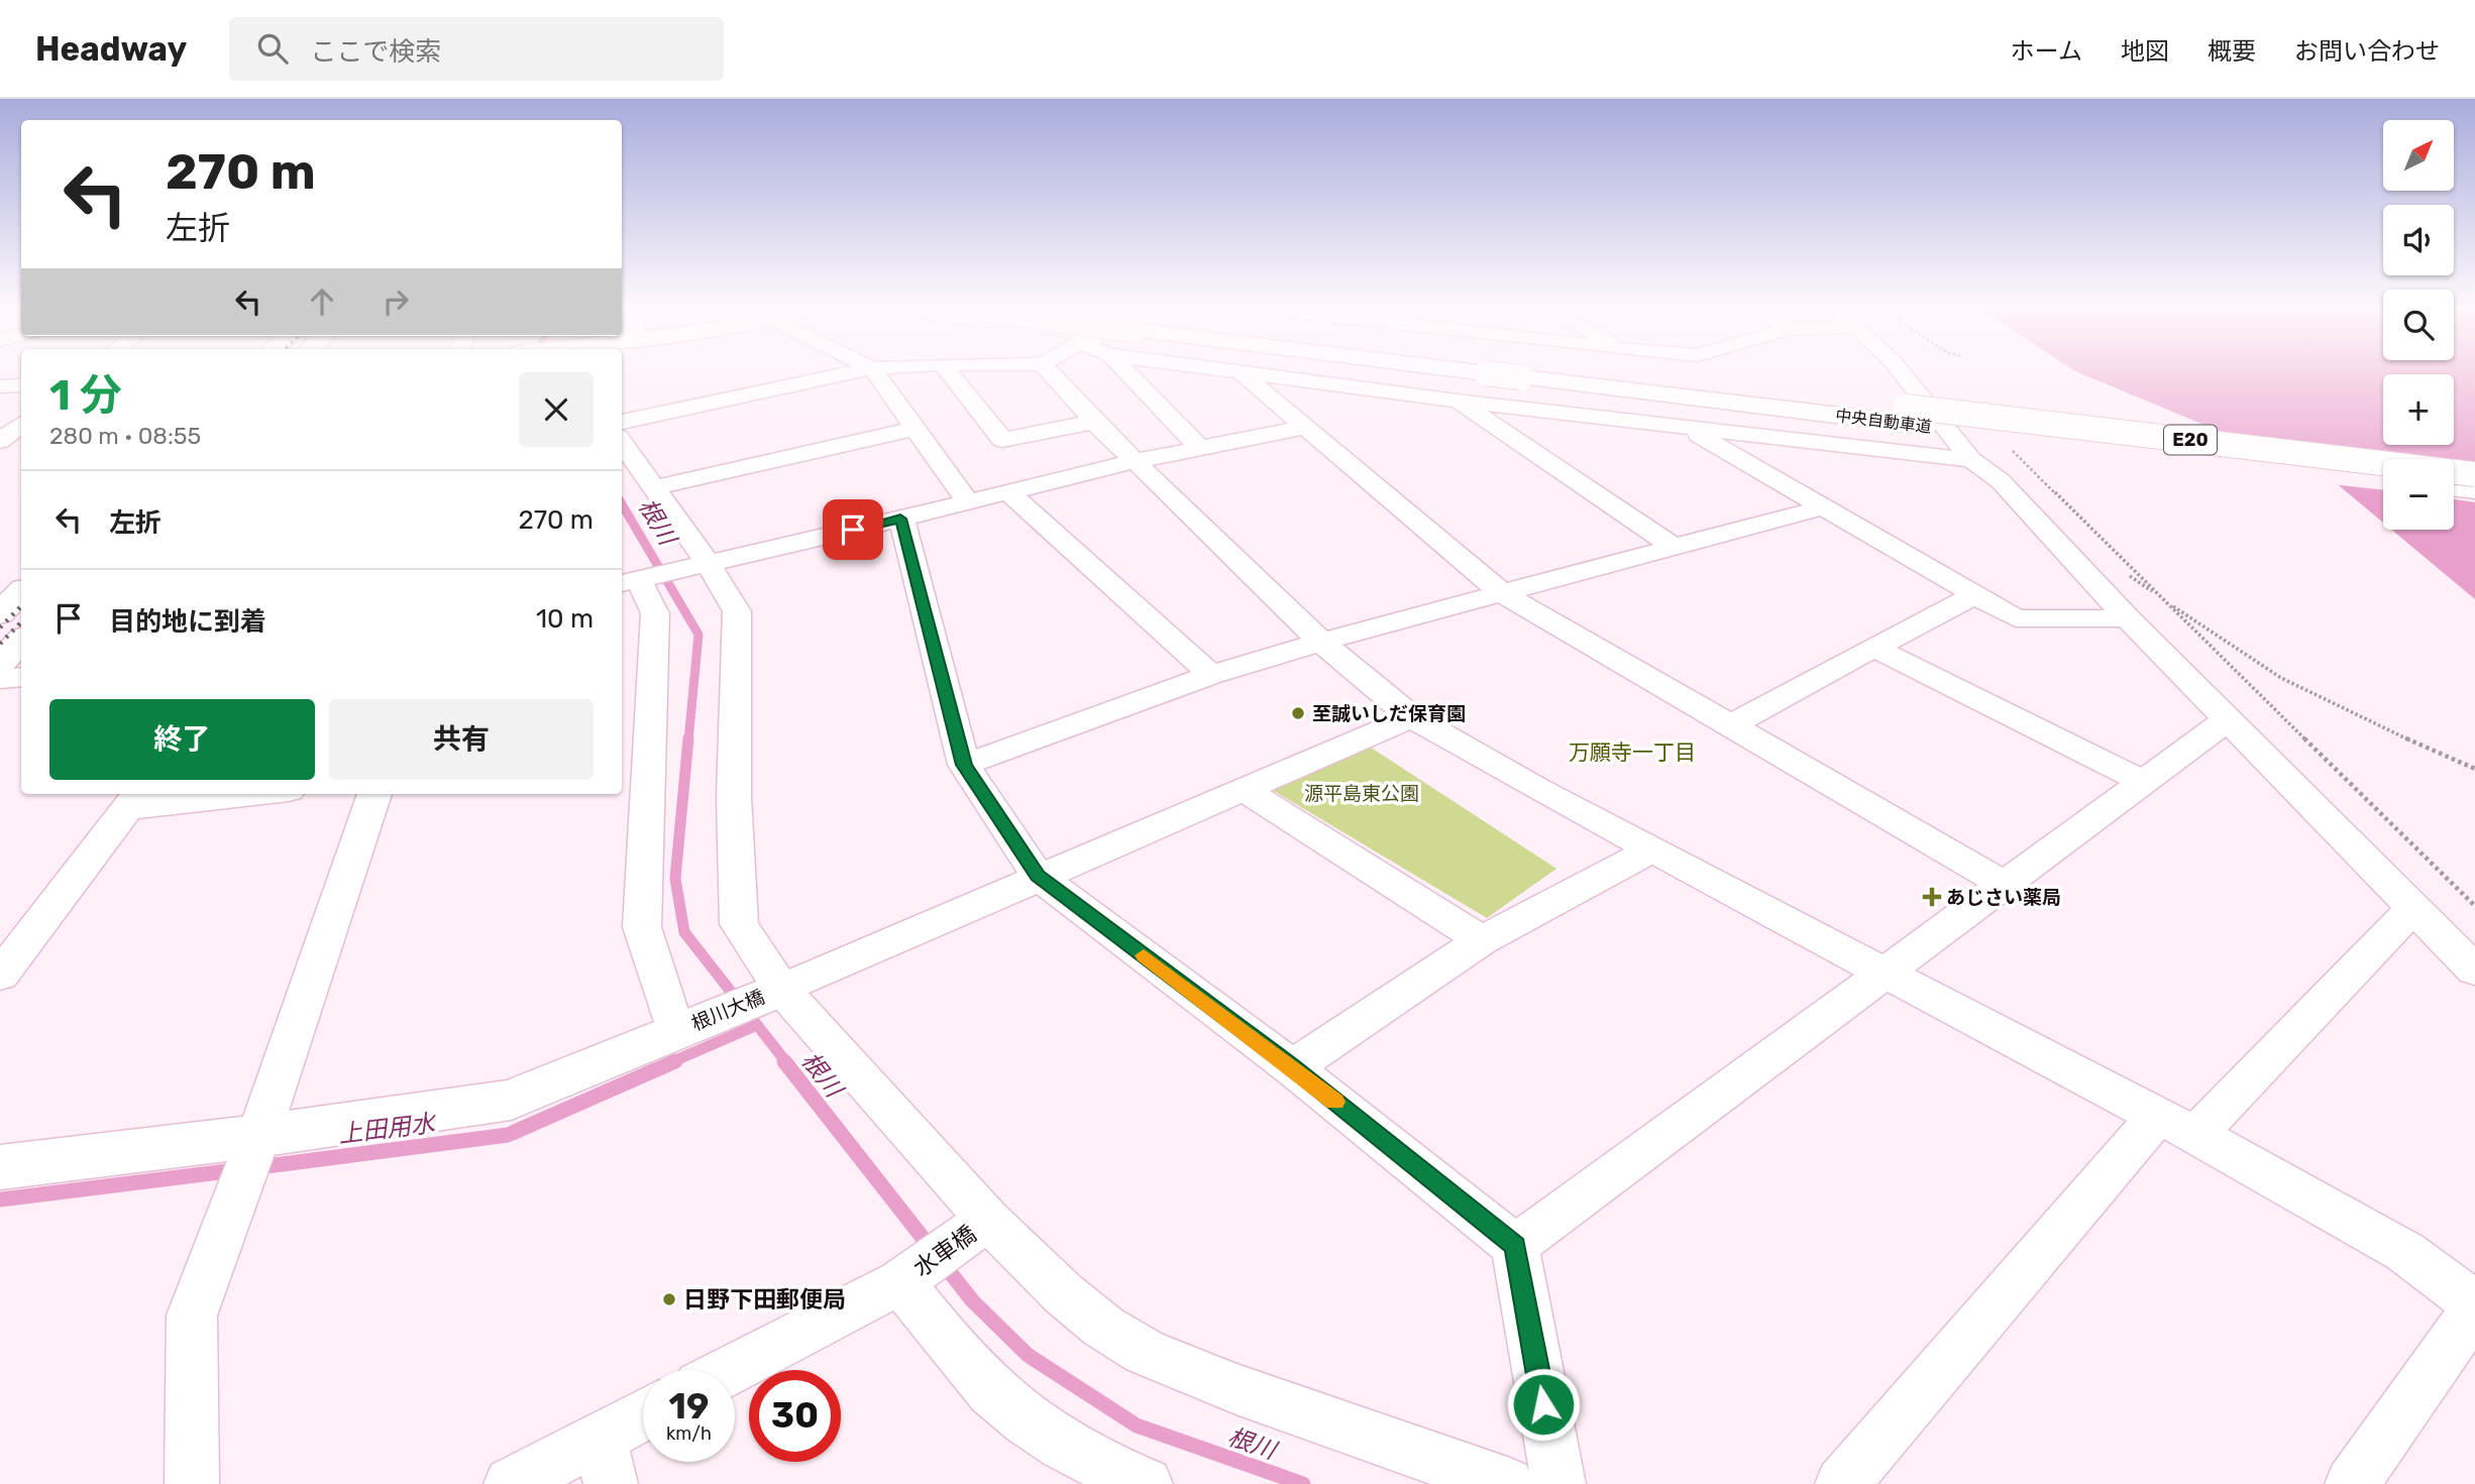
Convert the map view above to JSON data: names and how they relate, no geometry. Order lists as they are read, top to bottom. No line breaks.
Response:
{"streets":{"main road":["中央自動車道","E20","根川大橋"],"street":["水車橋"]},"districts":["万願寺一丁目"],"water":["根川","上田用水"],"parks":["源平島東公園"],"places":{"other":["至誠いしだ保育園","日野下田郵便局"],"health":["あじさい薬局"]},"north":"top right","page":{"header":"Headway","search":"ここで検索","nav":["ホーム","地図","概要","お問い合わせ"],"map_buttons":["+","−"],"turn":["270 m","左折"],"heading":["1 分","280 m · 08:55"],"list":[{"name":"左折","value":"270 m"},{"name":"目的地に到着","value":"10 m"}],"buttons":["終了","共有"],"speed":"19 km/h","limit":"30"}}
